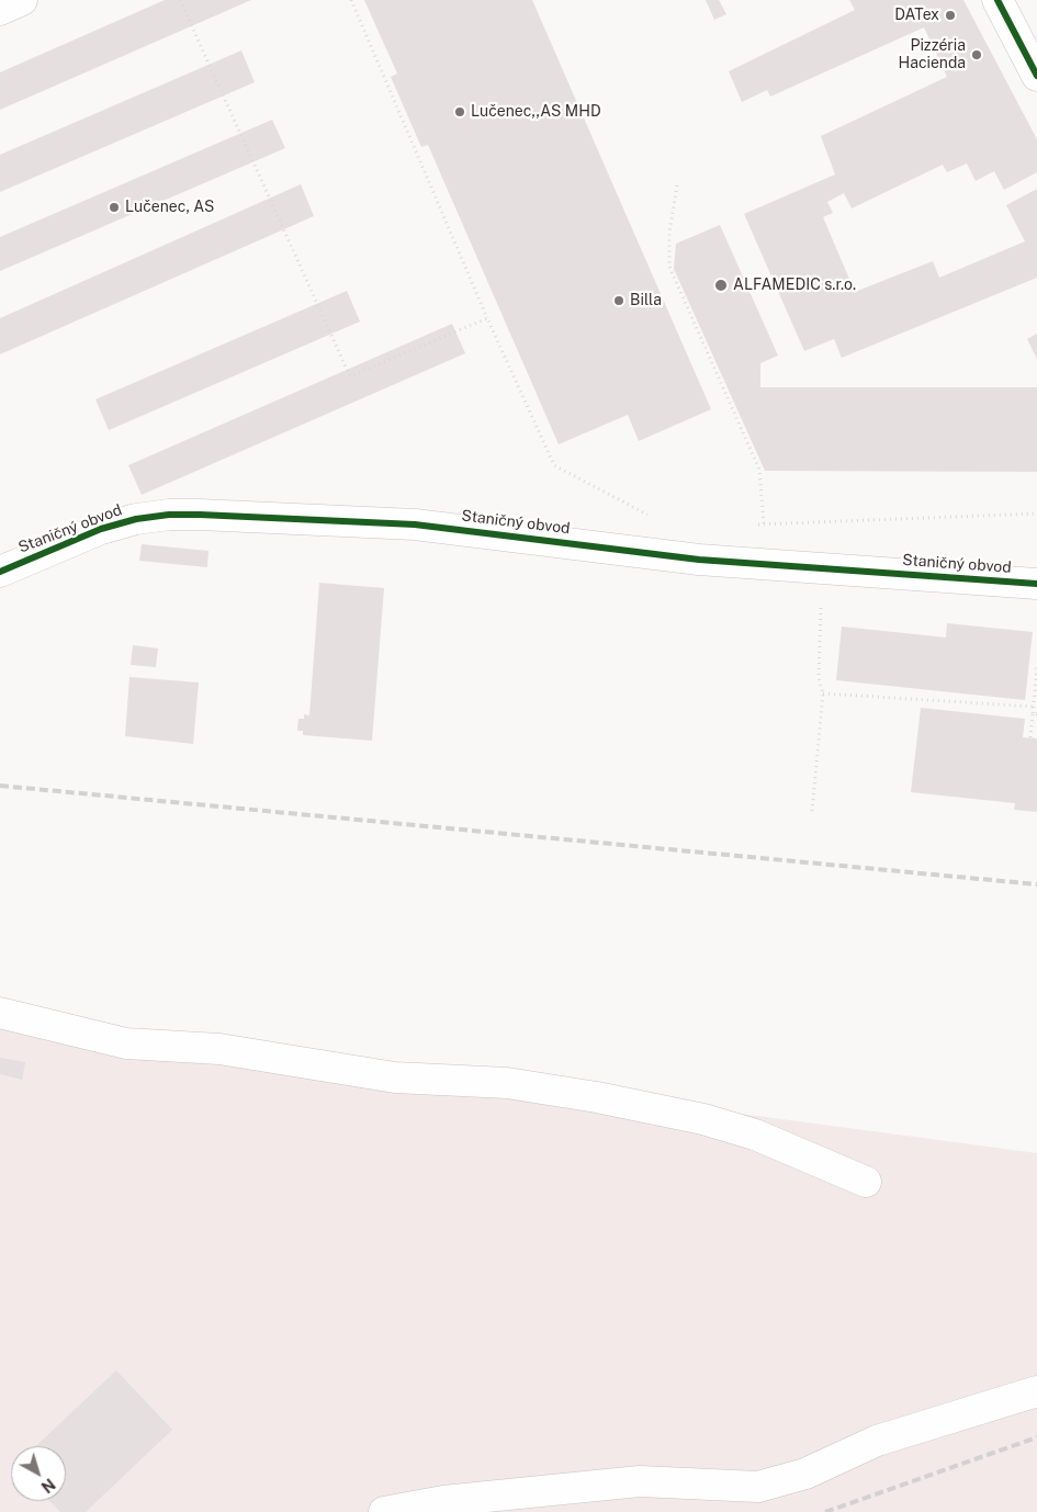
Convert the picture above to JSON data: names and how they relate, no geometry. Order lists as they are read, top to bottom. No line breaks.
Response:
{"streets":{"street":["Staničný obvod"]},"places":["DATex","Pizzéria Hacienda","Lučenec,,AS MHD","Lučenec, AS","ALFAMEDIC s.r.o.","Billa"],"north":"bottom right"}
